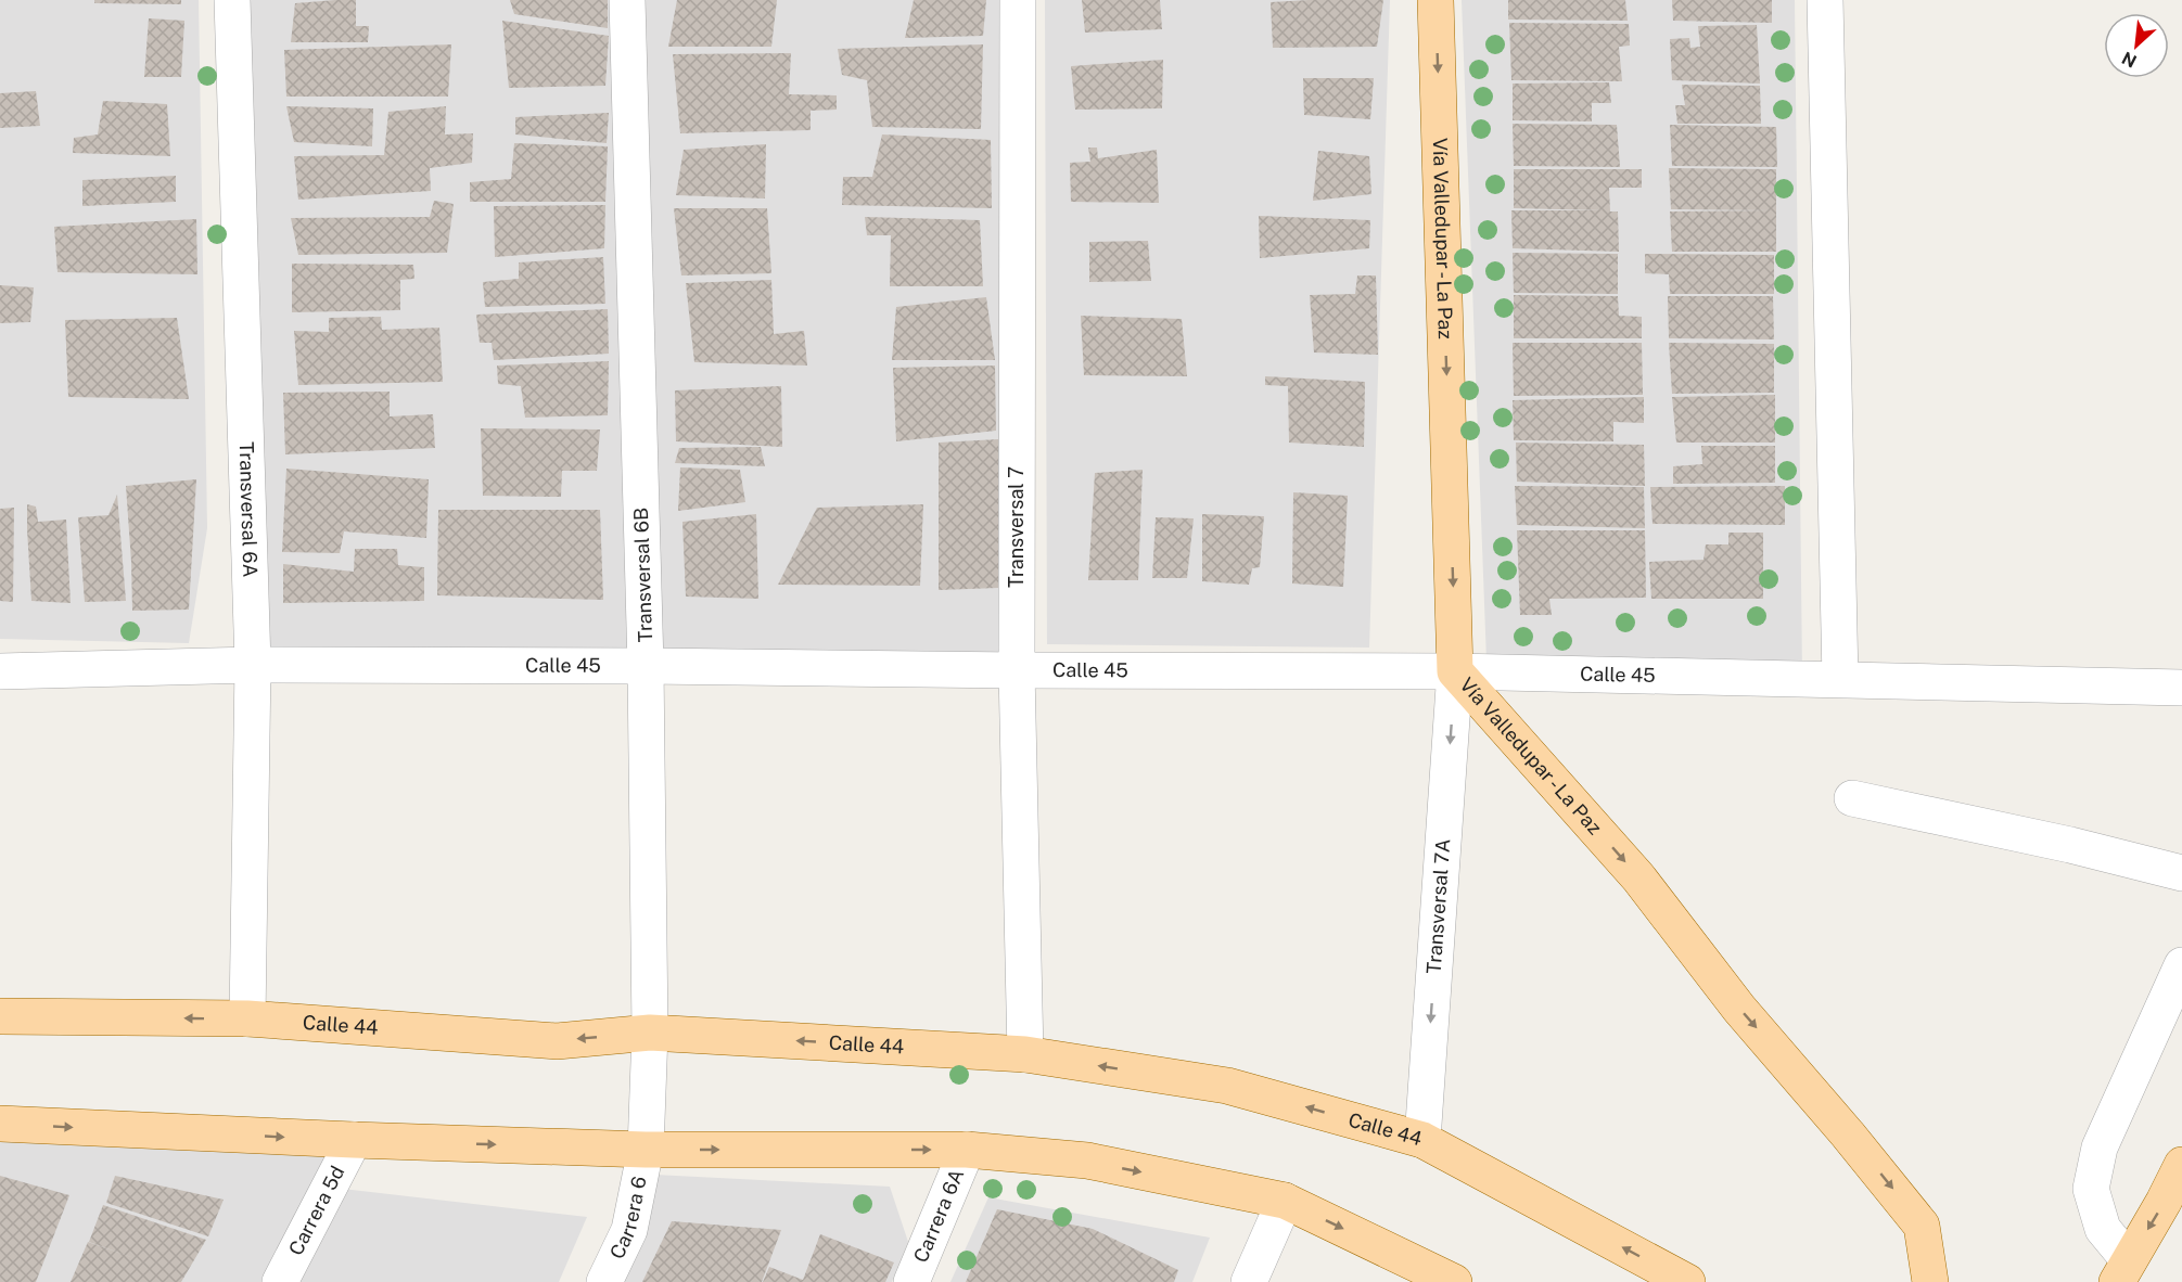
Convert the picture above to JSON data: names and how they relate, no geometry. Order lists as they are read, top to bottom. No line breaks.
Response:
{"streets":{"main road":["Vía Valledupar - La Paz","Calle 44"],"street":["Transversal 6A","Transversal 7","Transversal 6B","Calle 45","Transversal 7A","Carrera 5d","Carrera 6A","Carrera 6"]},"crossings":[["Vía Valledupar - La Paz","Calle 45"],["Vía Valledupar - La Paz","Transversal 7A"],["Transversal 6A","Calle 45"],["Transversal 6A","Calle 44"],["Transversal 7","Calle 45"],["Transversal 7","Calle 44"],["Transversal 6B","Calle 45"],["Transversal 6B","Calle 44"],["Transversal 6B","Carrera 6"],["Calle 45","Transversal 7A"],["Transversal 7A","Calle 44"]],"one_way":["Vía Valledupar - La Paz","Transversal 7A"],"north":"bottom left"}
